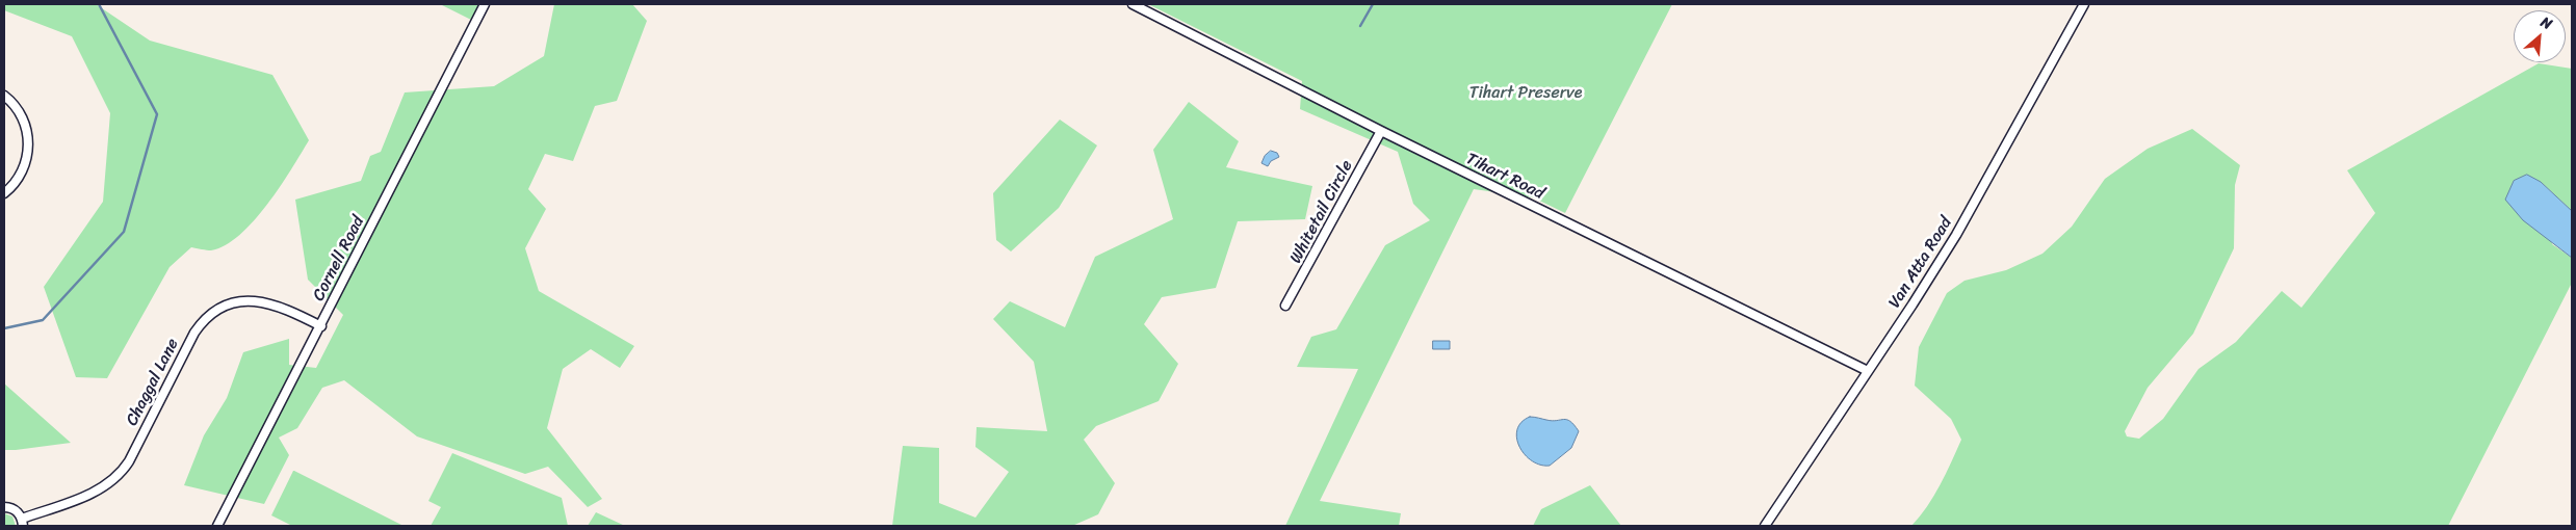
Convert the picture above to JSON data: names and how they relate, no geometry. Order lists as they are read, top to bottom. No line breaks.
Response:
{"streets":{"street":["Tihart Road","Whitetail Circle","Cornell Road","Van Atta Road","Chaggal Lane"]},"crossings":[["Tihart Road","Whitetail Circle"],["Tihart Road","Van Atta Road"],["Cornell Road","Chaggal Lane"]],"parks":["Tihart Preserve"],"north":"top right"}
